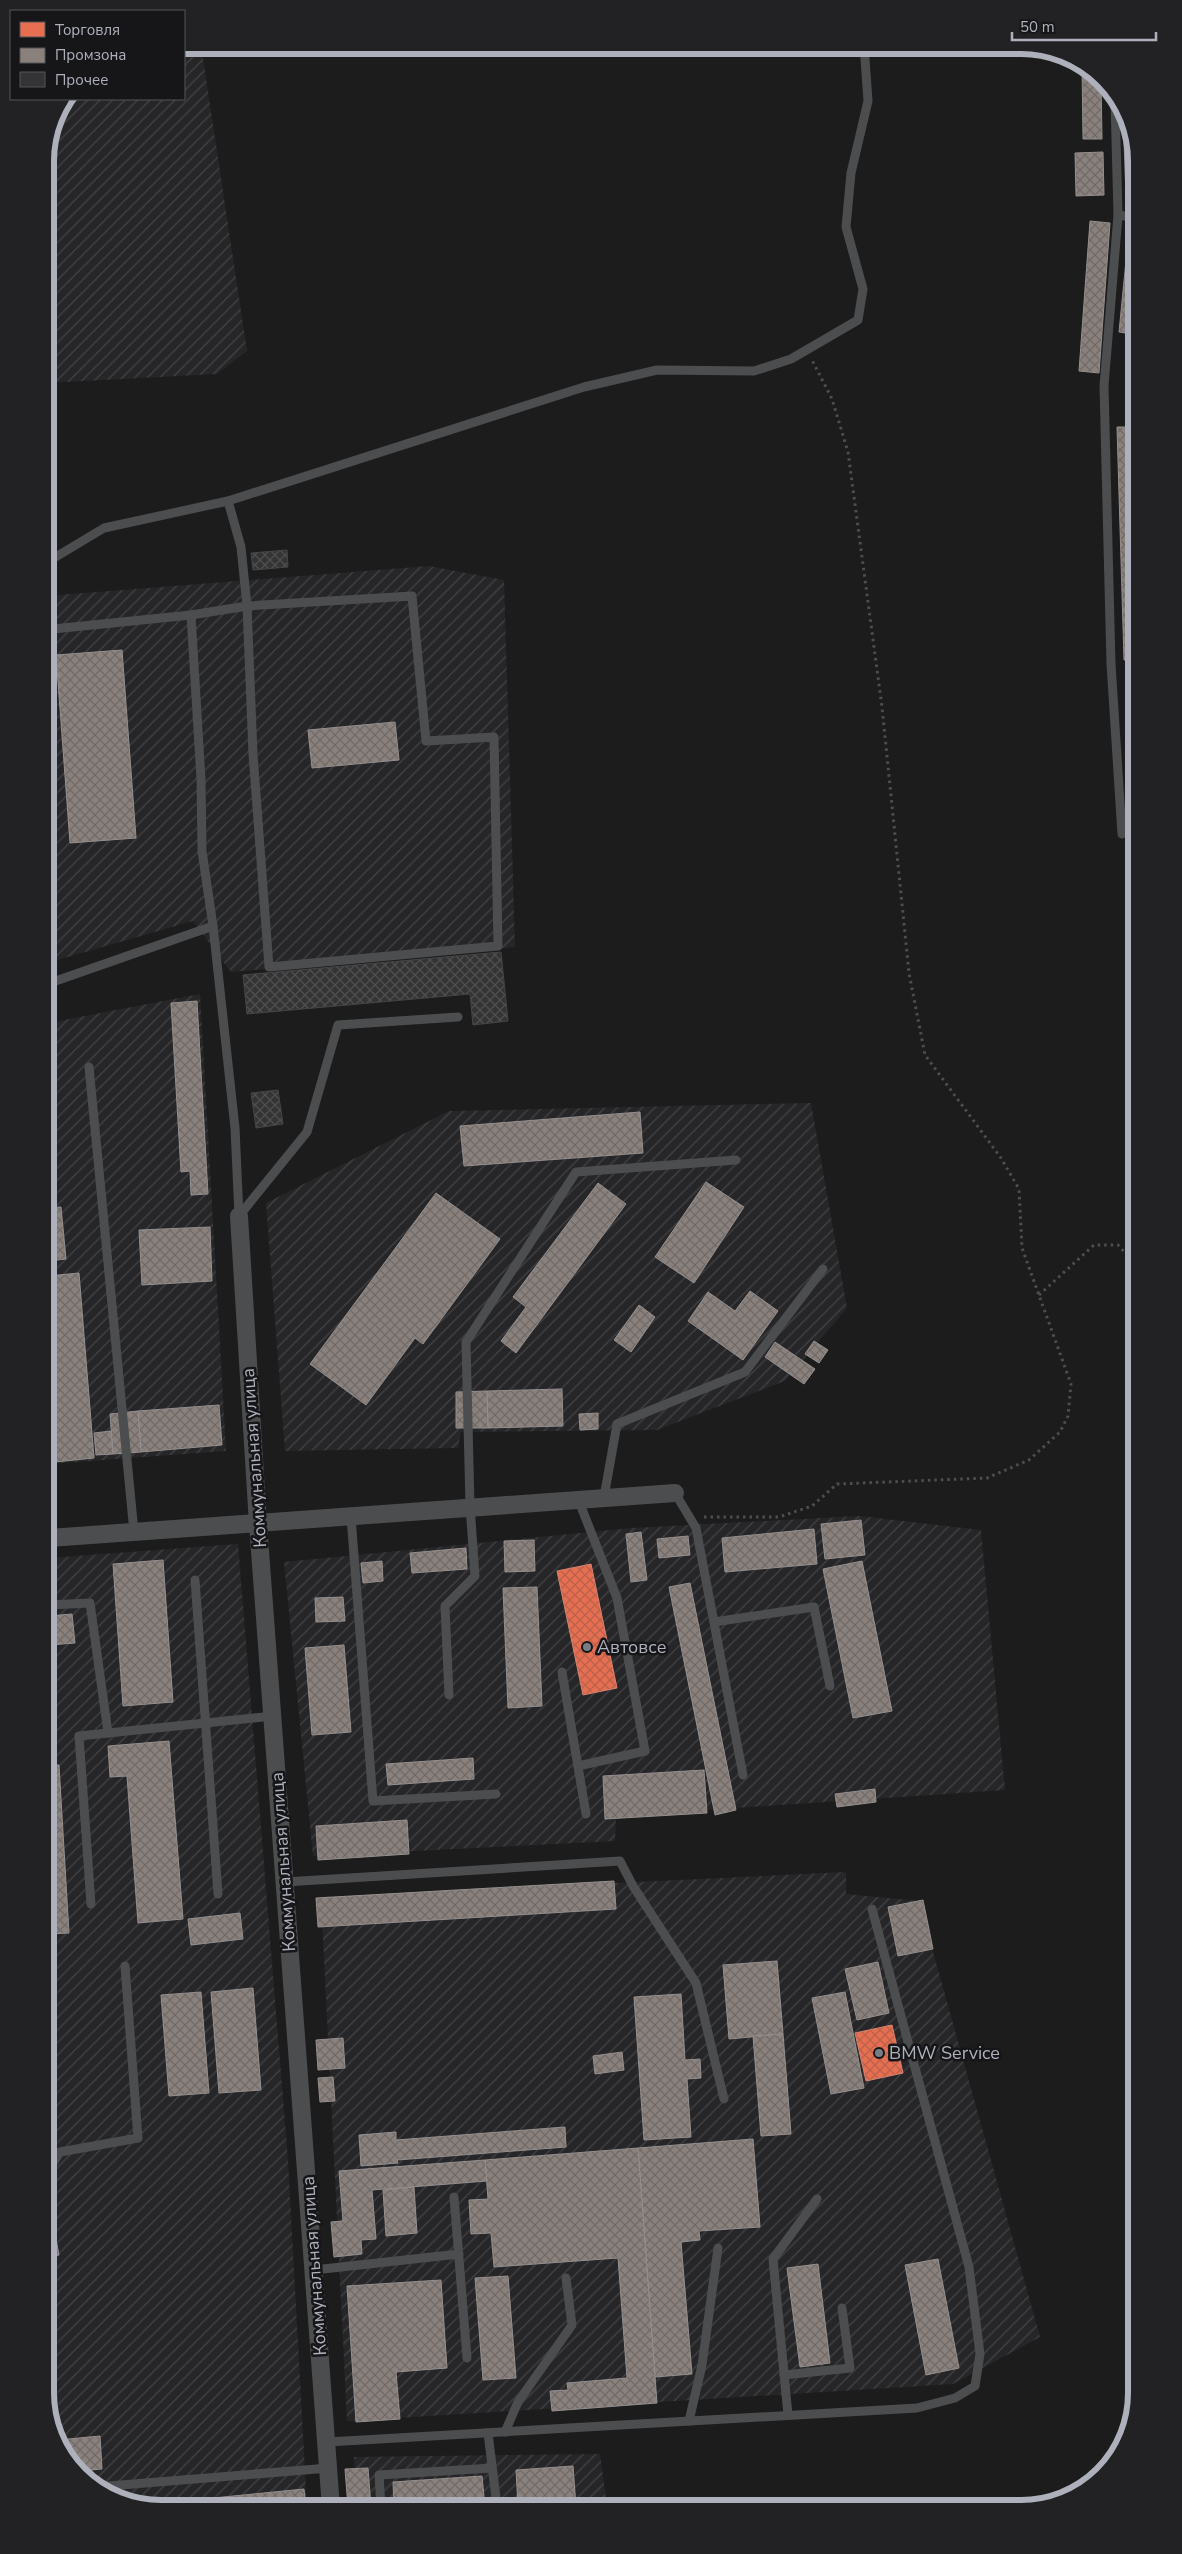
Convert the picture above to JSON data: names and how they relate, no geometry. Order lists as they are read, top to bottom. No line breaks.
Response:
{"streets":{"street":["Коммунальная улица"]},"places":["Автовсе","BMW Service"],"legend":["Торговля","Промзона","Прочее"],"scale_bar":"50 m"}
